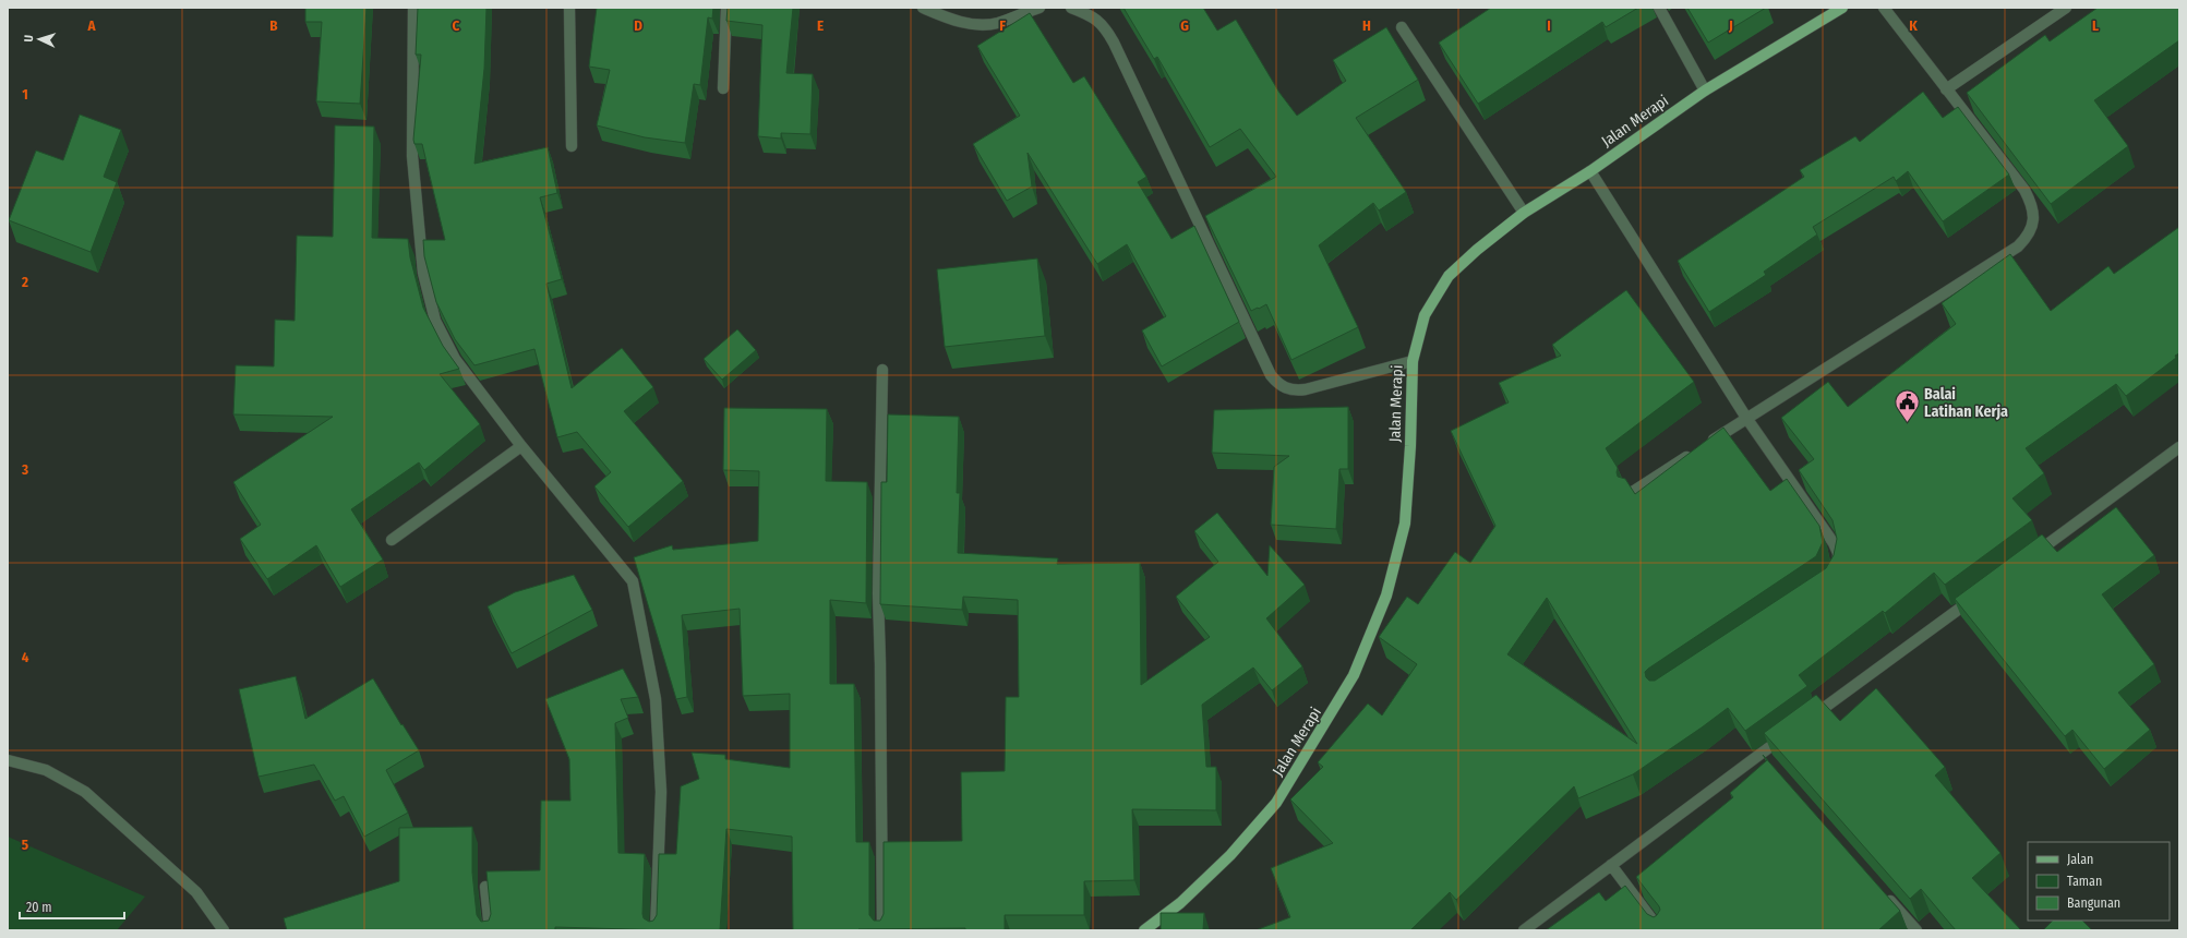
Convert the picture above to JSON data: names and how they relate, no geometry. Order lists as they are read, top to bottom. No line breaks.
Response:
{"streets":{"main road":["Jalan Merapi"]},"places":{"public building":["Balai Latihan Kerja"]},"legend":["Jalan","Taman","Bangunan"],"scale_bar":"20 m","north":"left","grid":{"columns":["A","B","C","D","E","F","G","H","I","J","K","L"],"rows":["1","2","3","4","5"]}}
